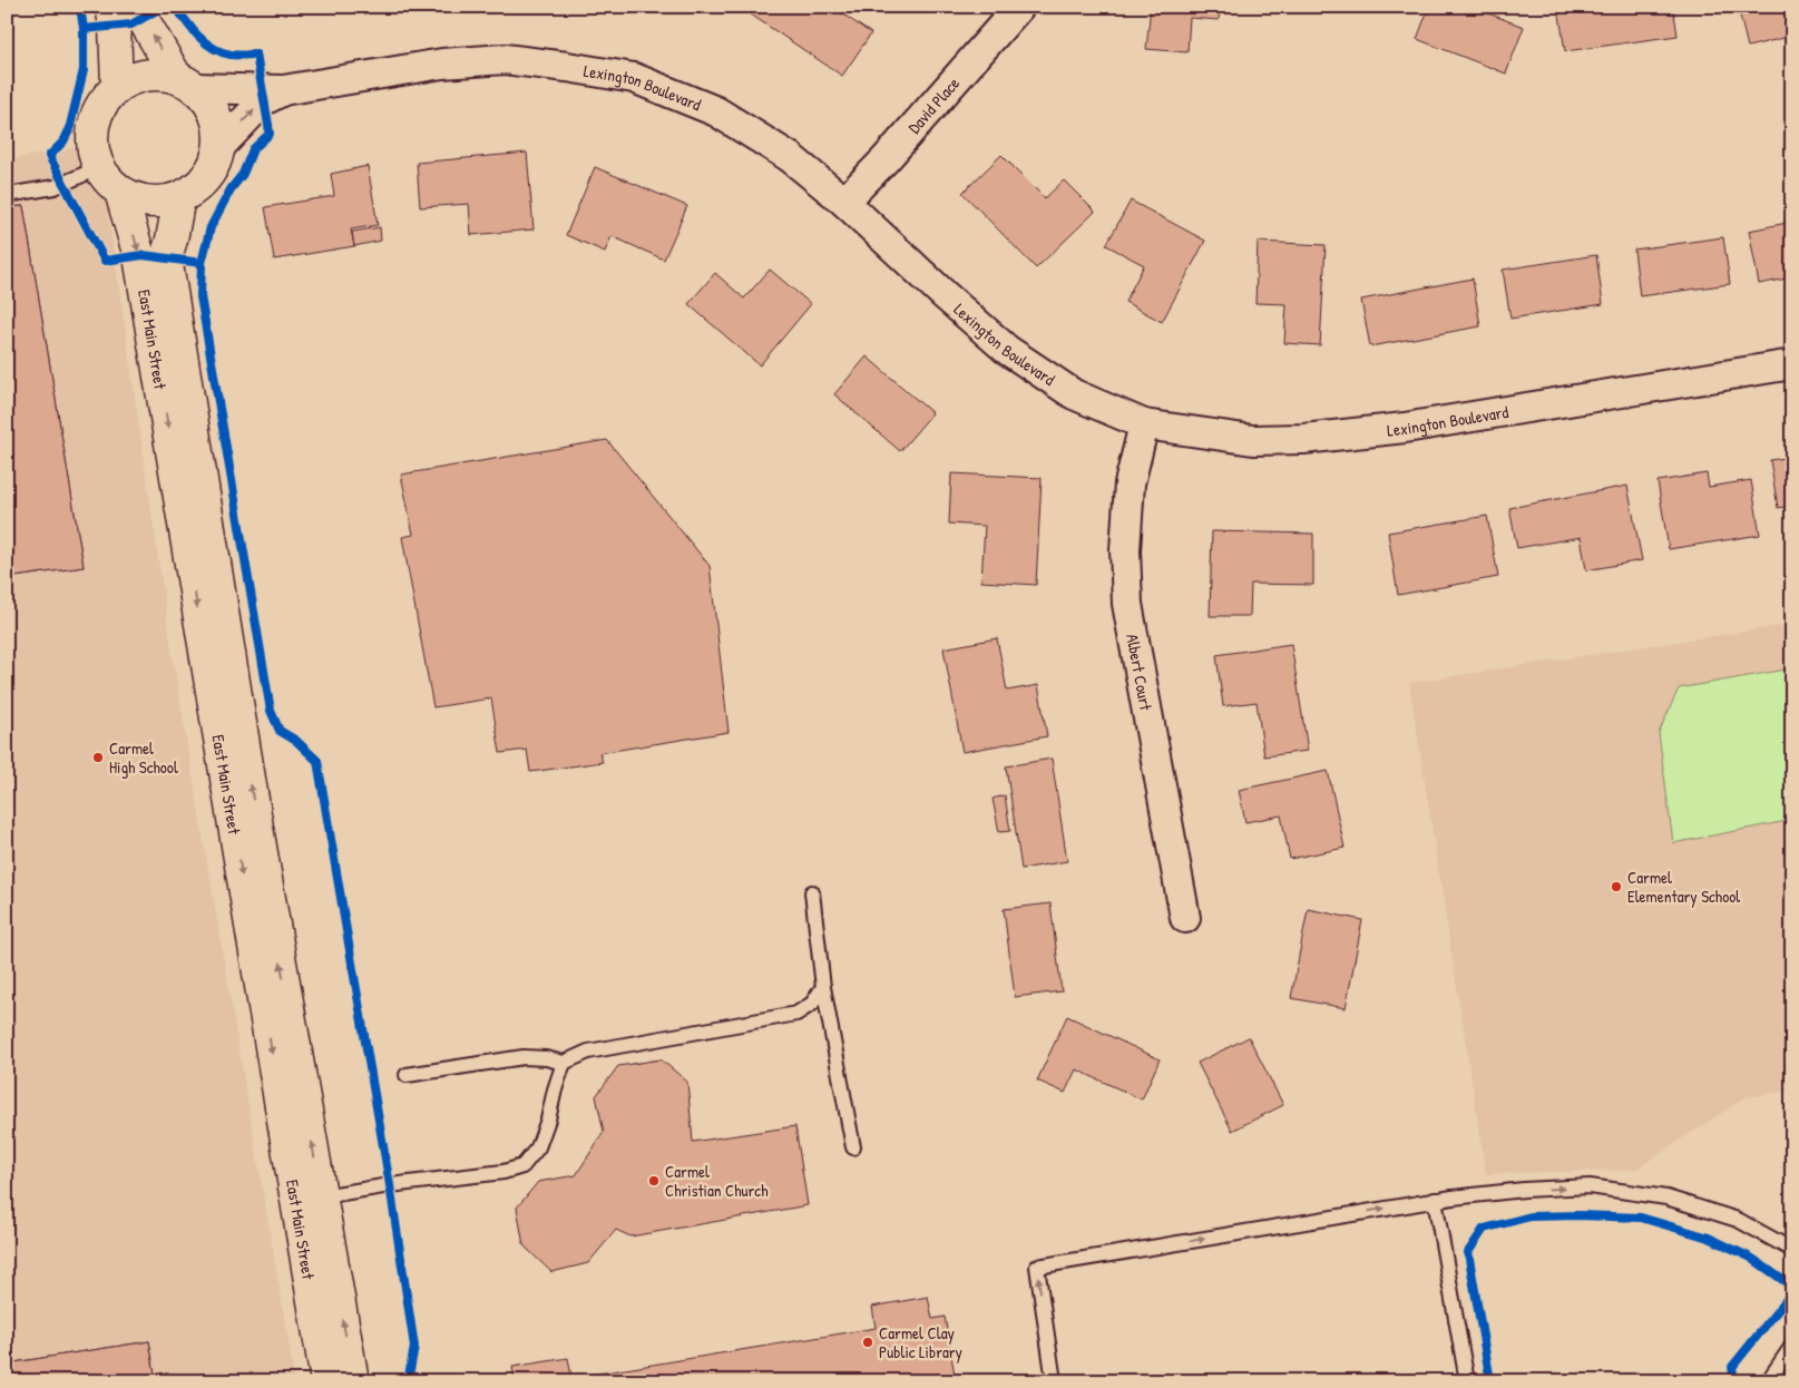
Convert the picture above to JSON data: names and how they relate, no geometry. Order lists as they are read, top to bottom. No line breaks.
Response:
{"streets":{"main road":["East Main Street"],"street":["Lexington Boulevard","David Place","Albert Court"]},"crossings":[["Lexington Boulevard","David Place"],["Lexington Boulevard","East Main Street"],["Lexington Boulevard","Albert Court"]],"places":["Carmel High School","Carmel Elementary School","Carmel Christian Church","Carmel Clay Public Library"]}
